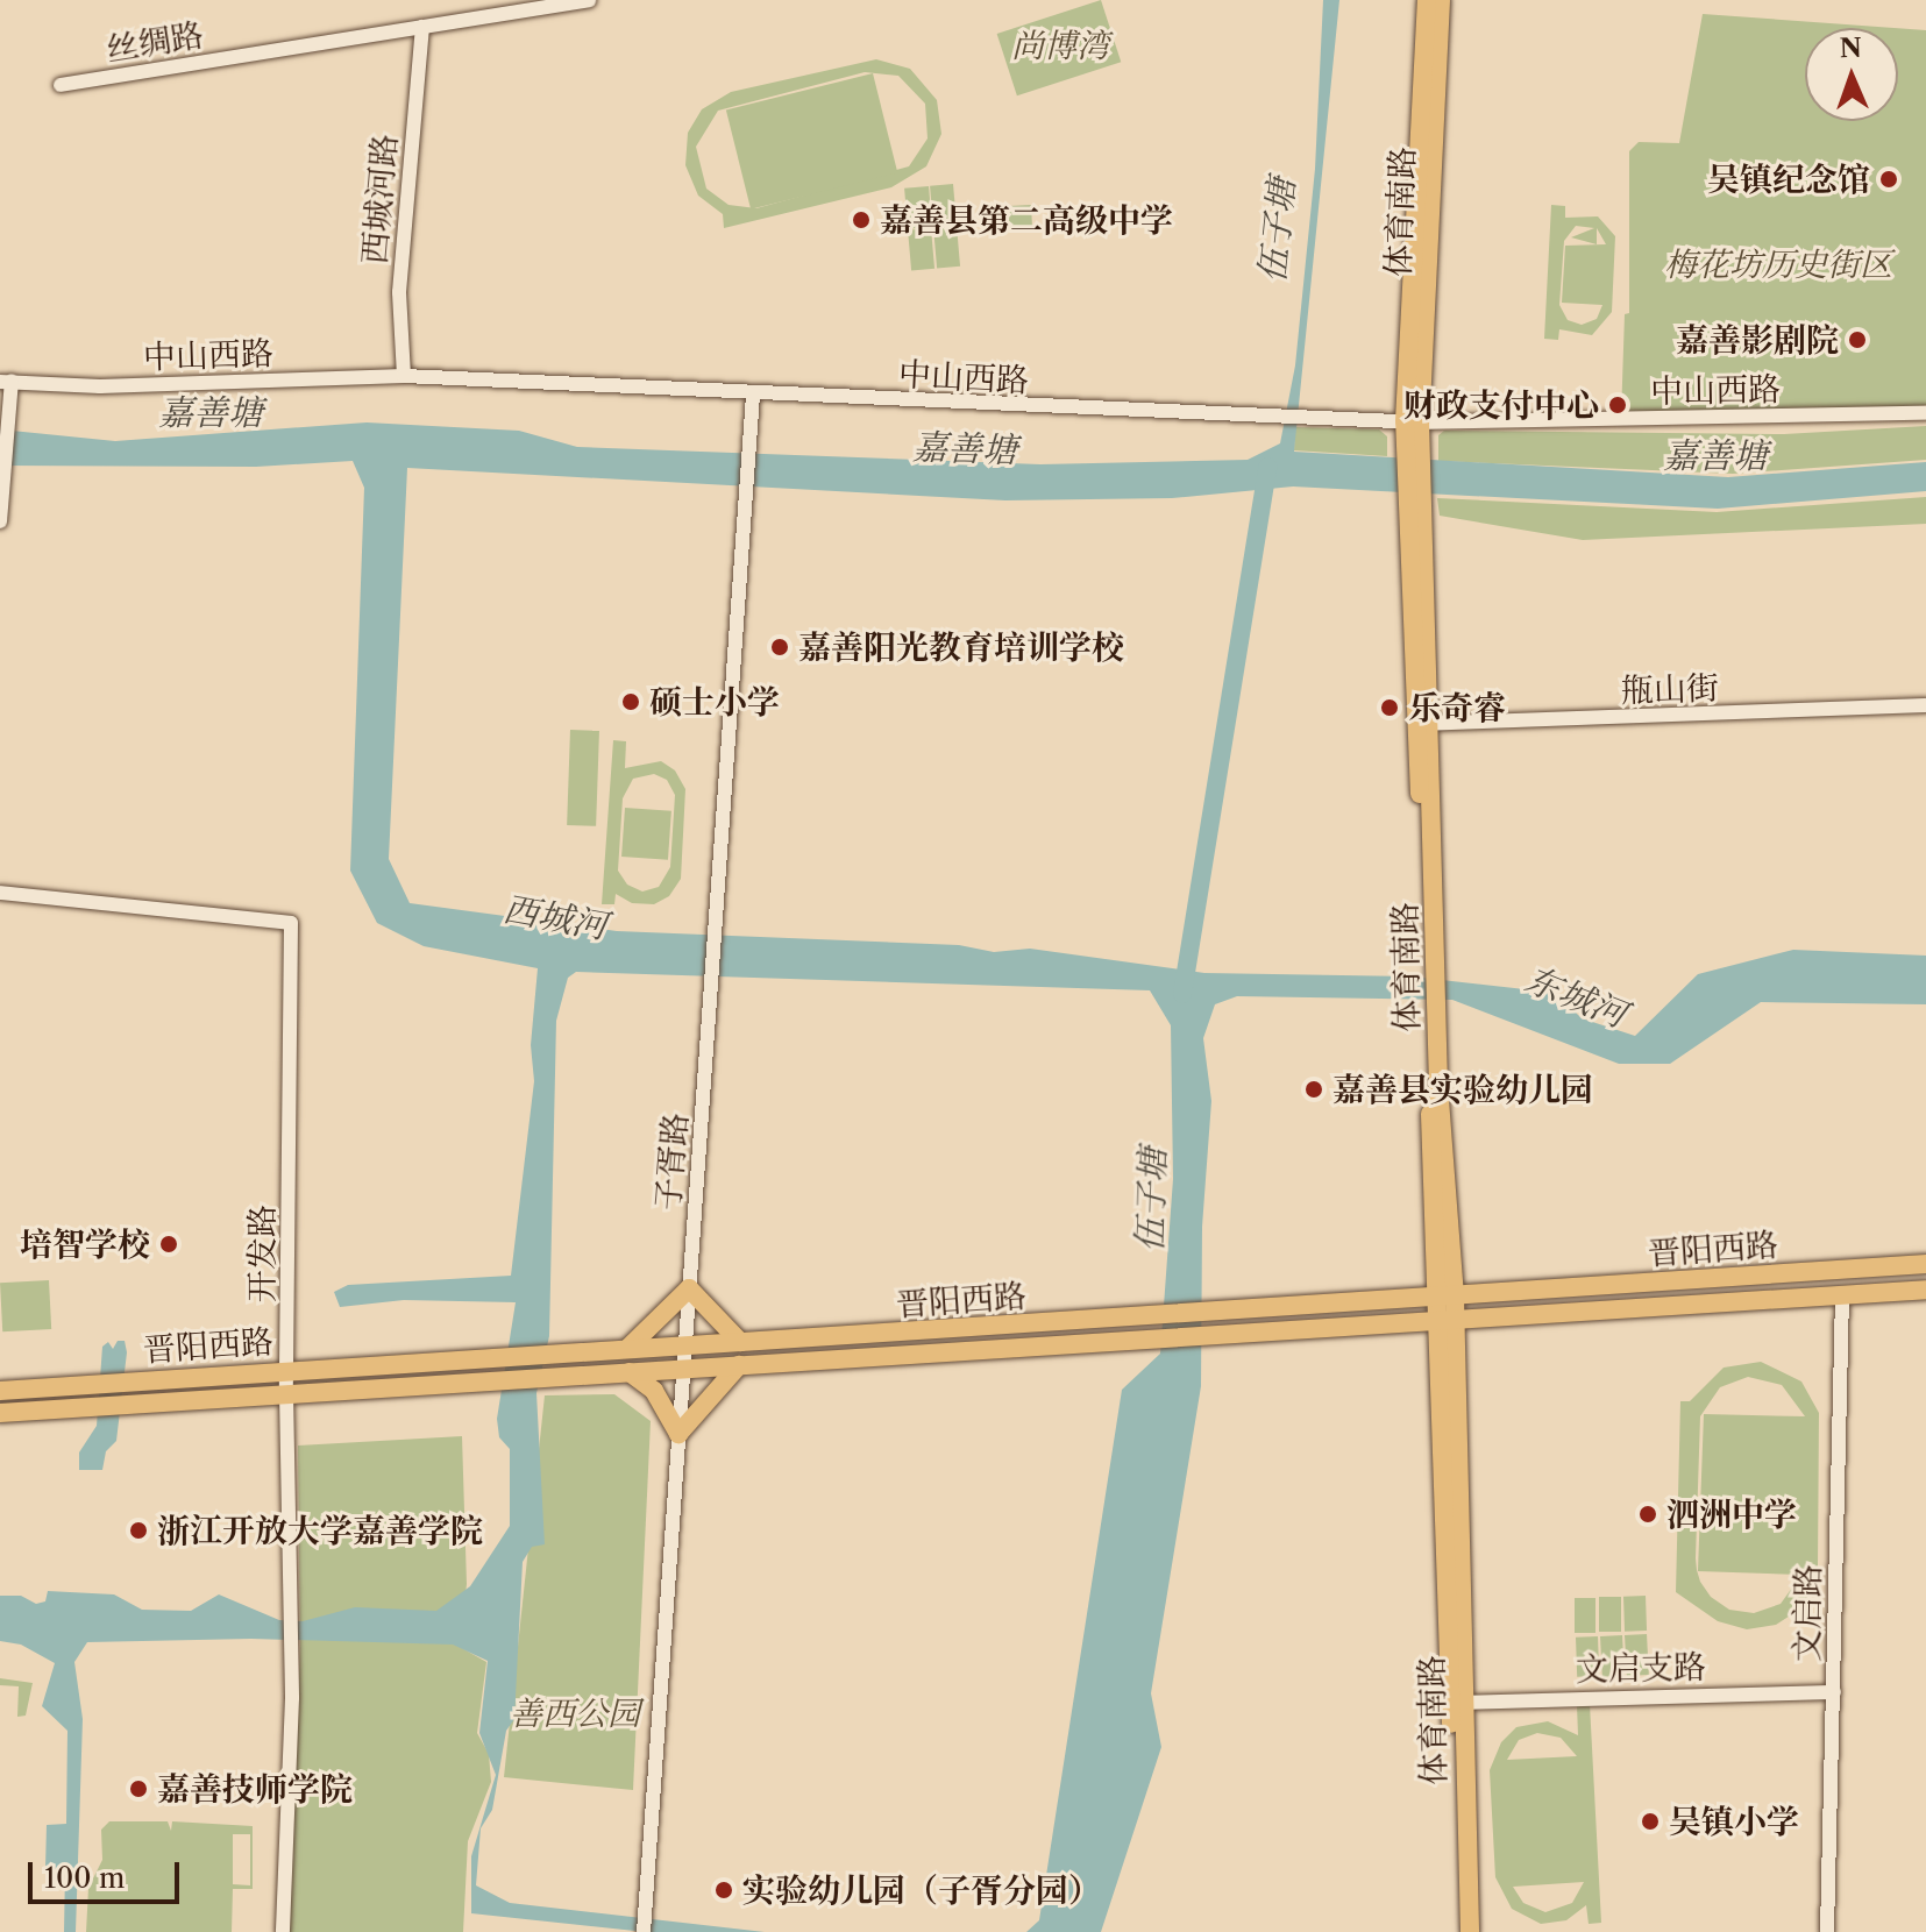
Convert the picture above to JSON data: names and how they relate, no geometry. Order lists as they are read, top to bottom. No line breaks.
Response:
{"streets":{"main road":["体育南路","晋阳西路"],"street":["丝绸路","西城河路","中山西路","甁山街","子胥路","开发路","文启路","文启支路"]},"crossings":[["丝绸路","西城河路"],["西城河路","中山西路"],["体育南路","中山西路"],["体育南路","甁山街"],["体育南路","晋阳西路"],["体育南路","文启支路"],["中山西路","子胥路"],["子胥路","晋阳西路"],["晋阳西路","开发路"],["晋阳西路","文启路"],["文启路","文启支路"]],"water":["伍子塘","嘉善塘","西城河","东城河"],"parks":["尚博湾","梅花坊历史街区","善西公园"],"places":["吴镇纪念馆","嘉善县第二高级中学","嘉善影剧院","财政支付中心","嘉善阳光教育培训学校","硕士小学","乐奇睿","嘉善县实验幼儿园","培智学校","泗洲中学","浙江开放大学嘉善学院","嘉善技师学院","吴镇小学","实验幼儿园（子胥分园）"],"scale_bar":"100 m","north":"top"}
